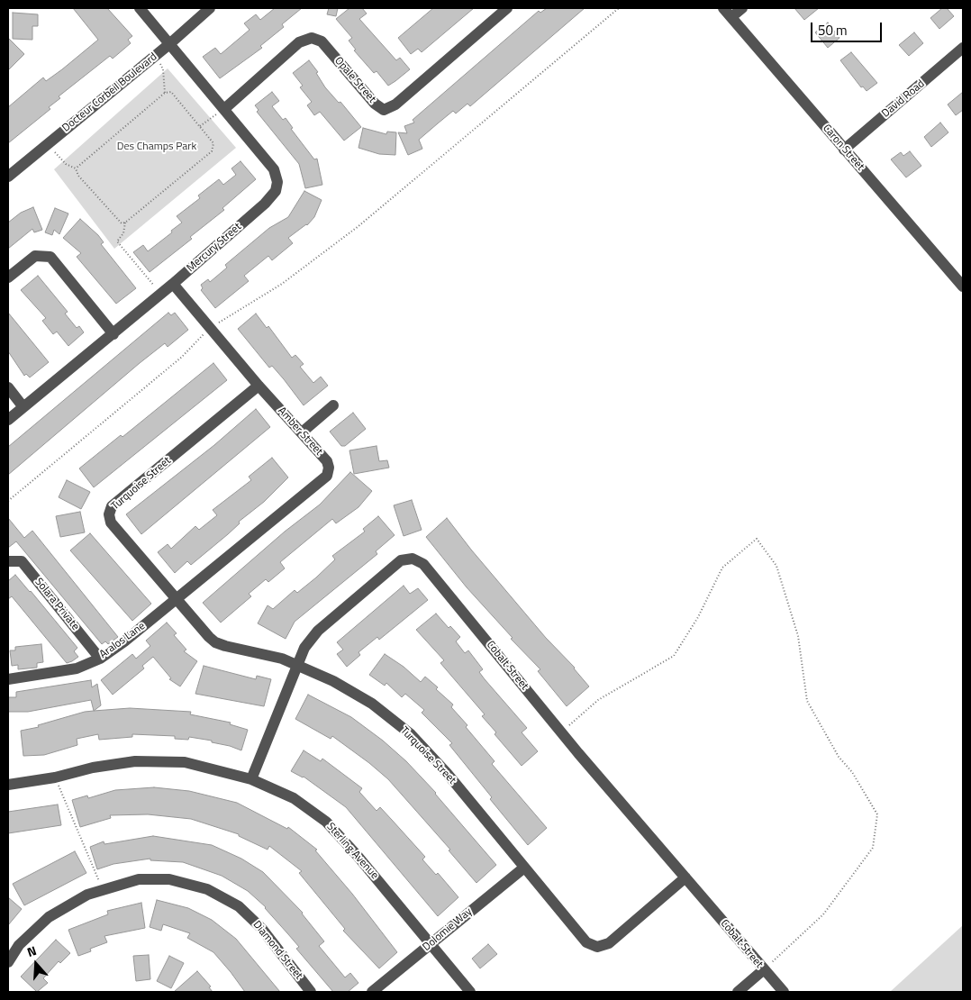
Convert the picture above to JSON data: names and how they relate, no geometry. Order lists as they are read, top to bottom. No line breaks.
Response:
{"streets":{"street":["Opale Street","Docteur Corbeil Boulevard","David Road","Caron Street","Mercury Street","Amber Street","Turquoise Street","Solara Private","Aralos Lane","Cobalt Street","Sterling Avenue","Dolomie Way","Diamond Street"]},"crossings":[["Opale Street","Mercury Street"],["Docteur Corbeil Boulevard","Mercury Street"],["David Road","Caron Street"],["Mercury Street","Amber Street"],["Amber Street","Turquoise Street"],["Amber Street","Aralos Lane"],["Turquoise Street","Aralos Lane"],["Turquoise Street","Cobalt Street"],["Turquoise Street","Dolomie Way"],["Solara Private","Aralos Lane"],["Cobalt Street","Sterling Avenue"],["Sterling Avenue","Dolomie Way"]],"parks":["Des Champs Park"],"scale_bar":"50 m","north":"top"}
